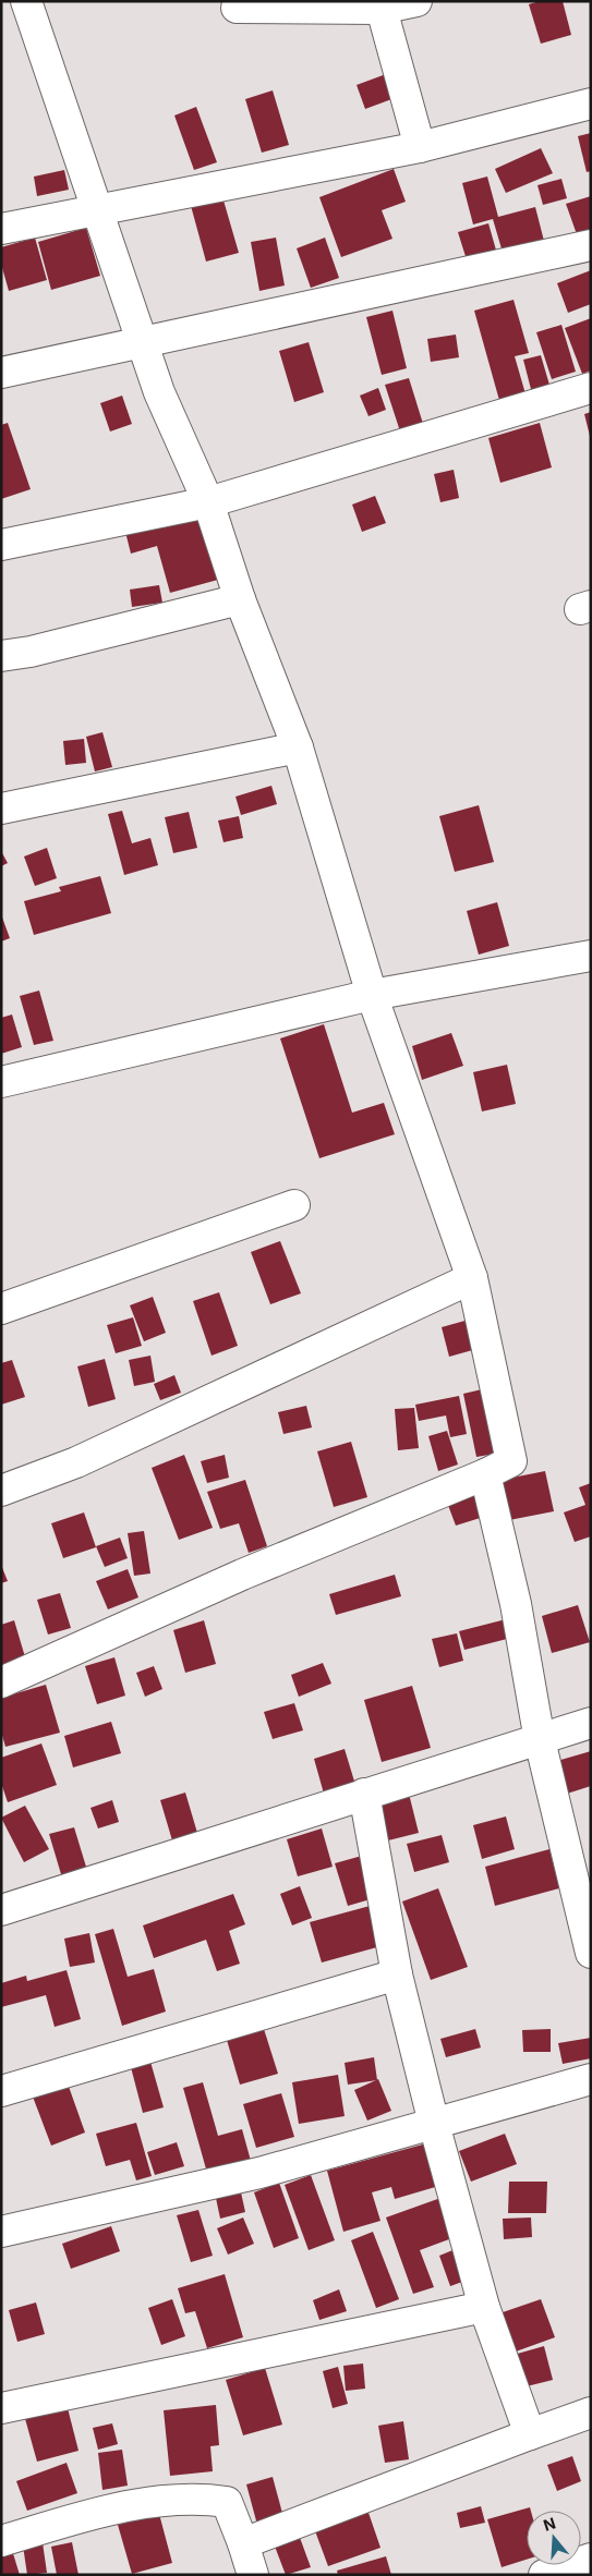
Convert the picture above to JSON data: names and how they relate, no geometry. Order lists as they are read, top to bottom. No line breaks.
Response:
{"north":"top"}
